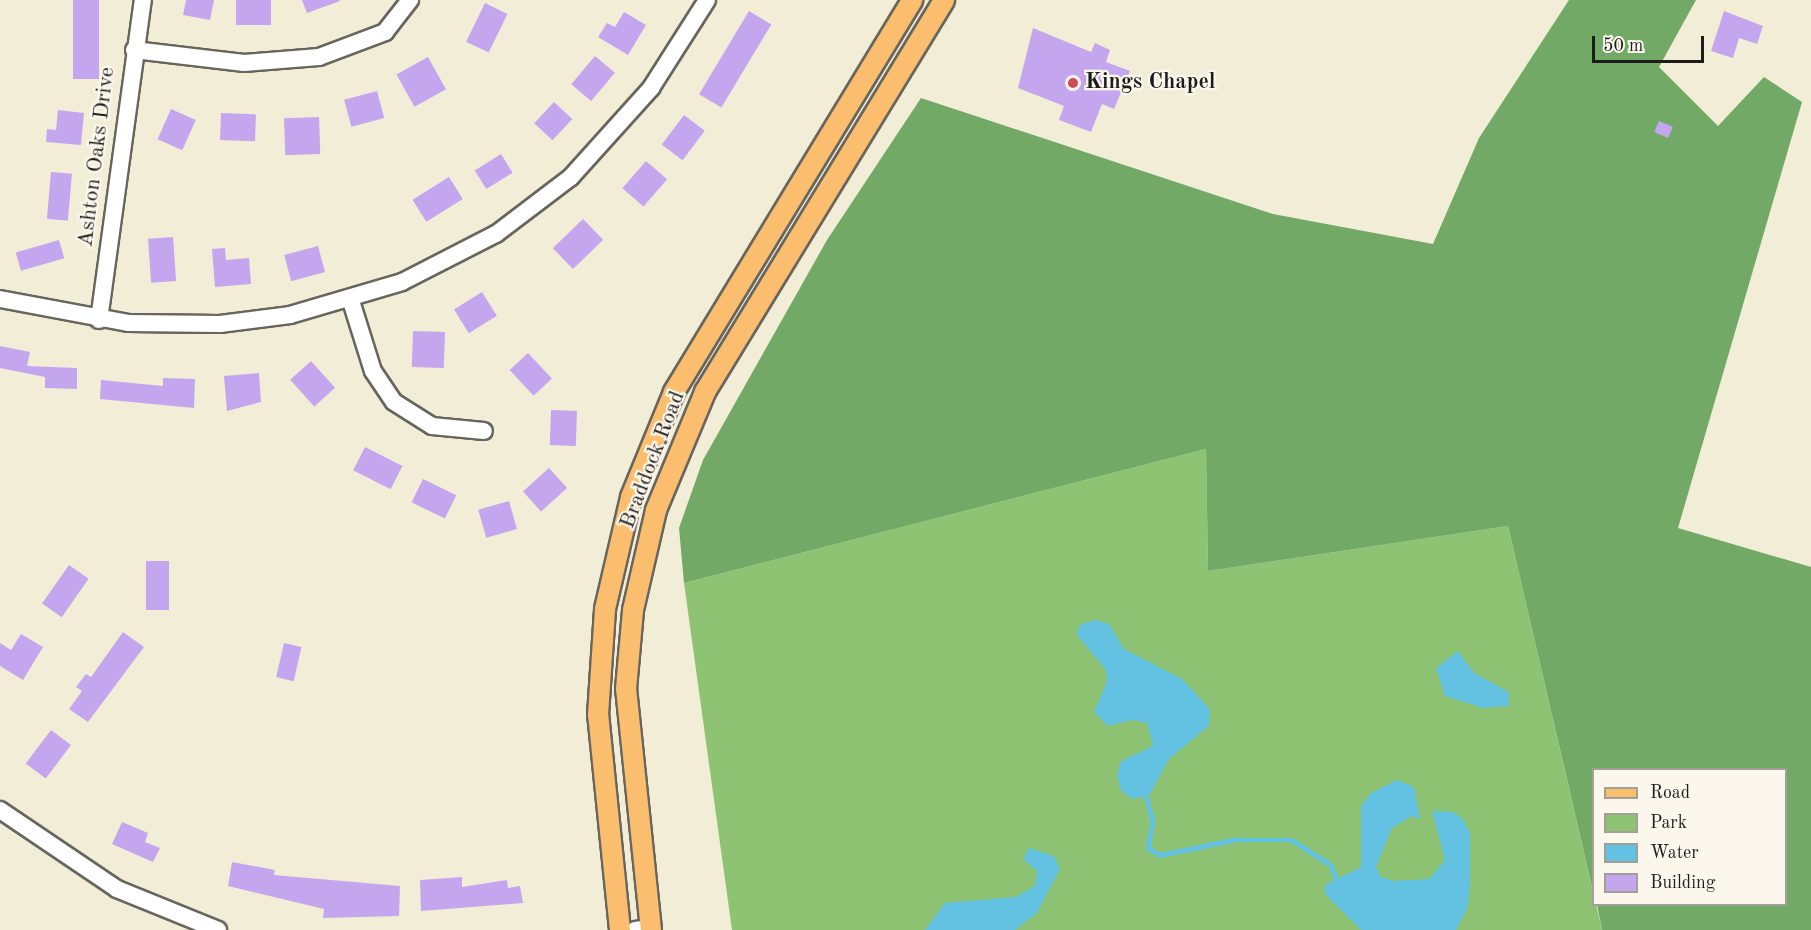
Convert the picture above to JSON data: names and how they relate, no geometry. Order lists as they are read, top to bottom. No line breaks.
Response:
{"streets":{"main road":["Braddock Road"],"street":["Ashton Oaks Drive"]},"places":["Kings Chapel"],"legend":["Road","Park","Water","Building"],"scale_bar":"50 m"}
